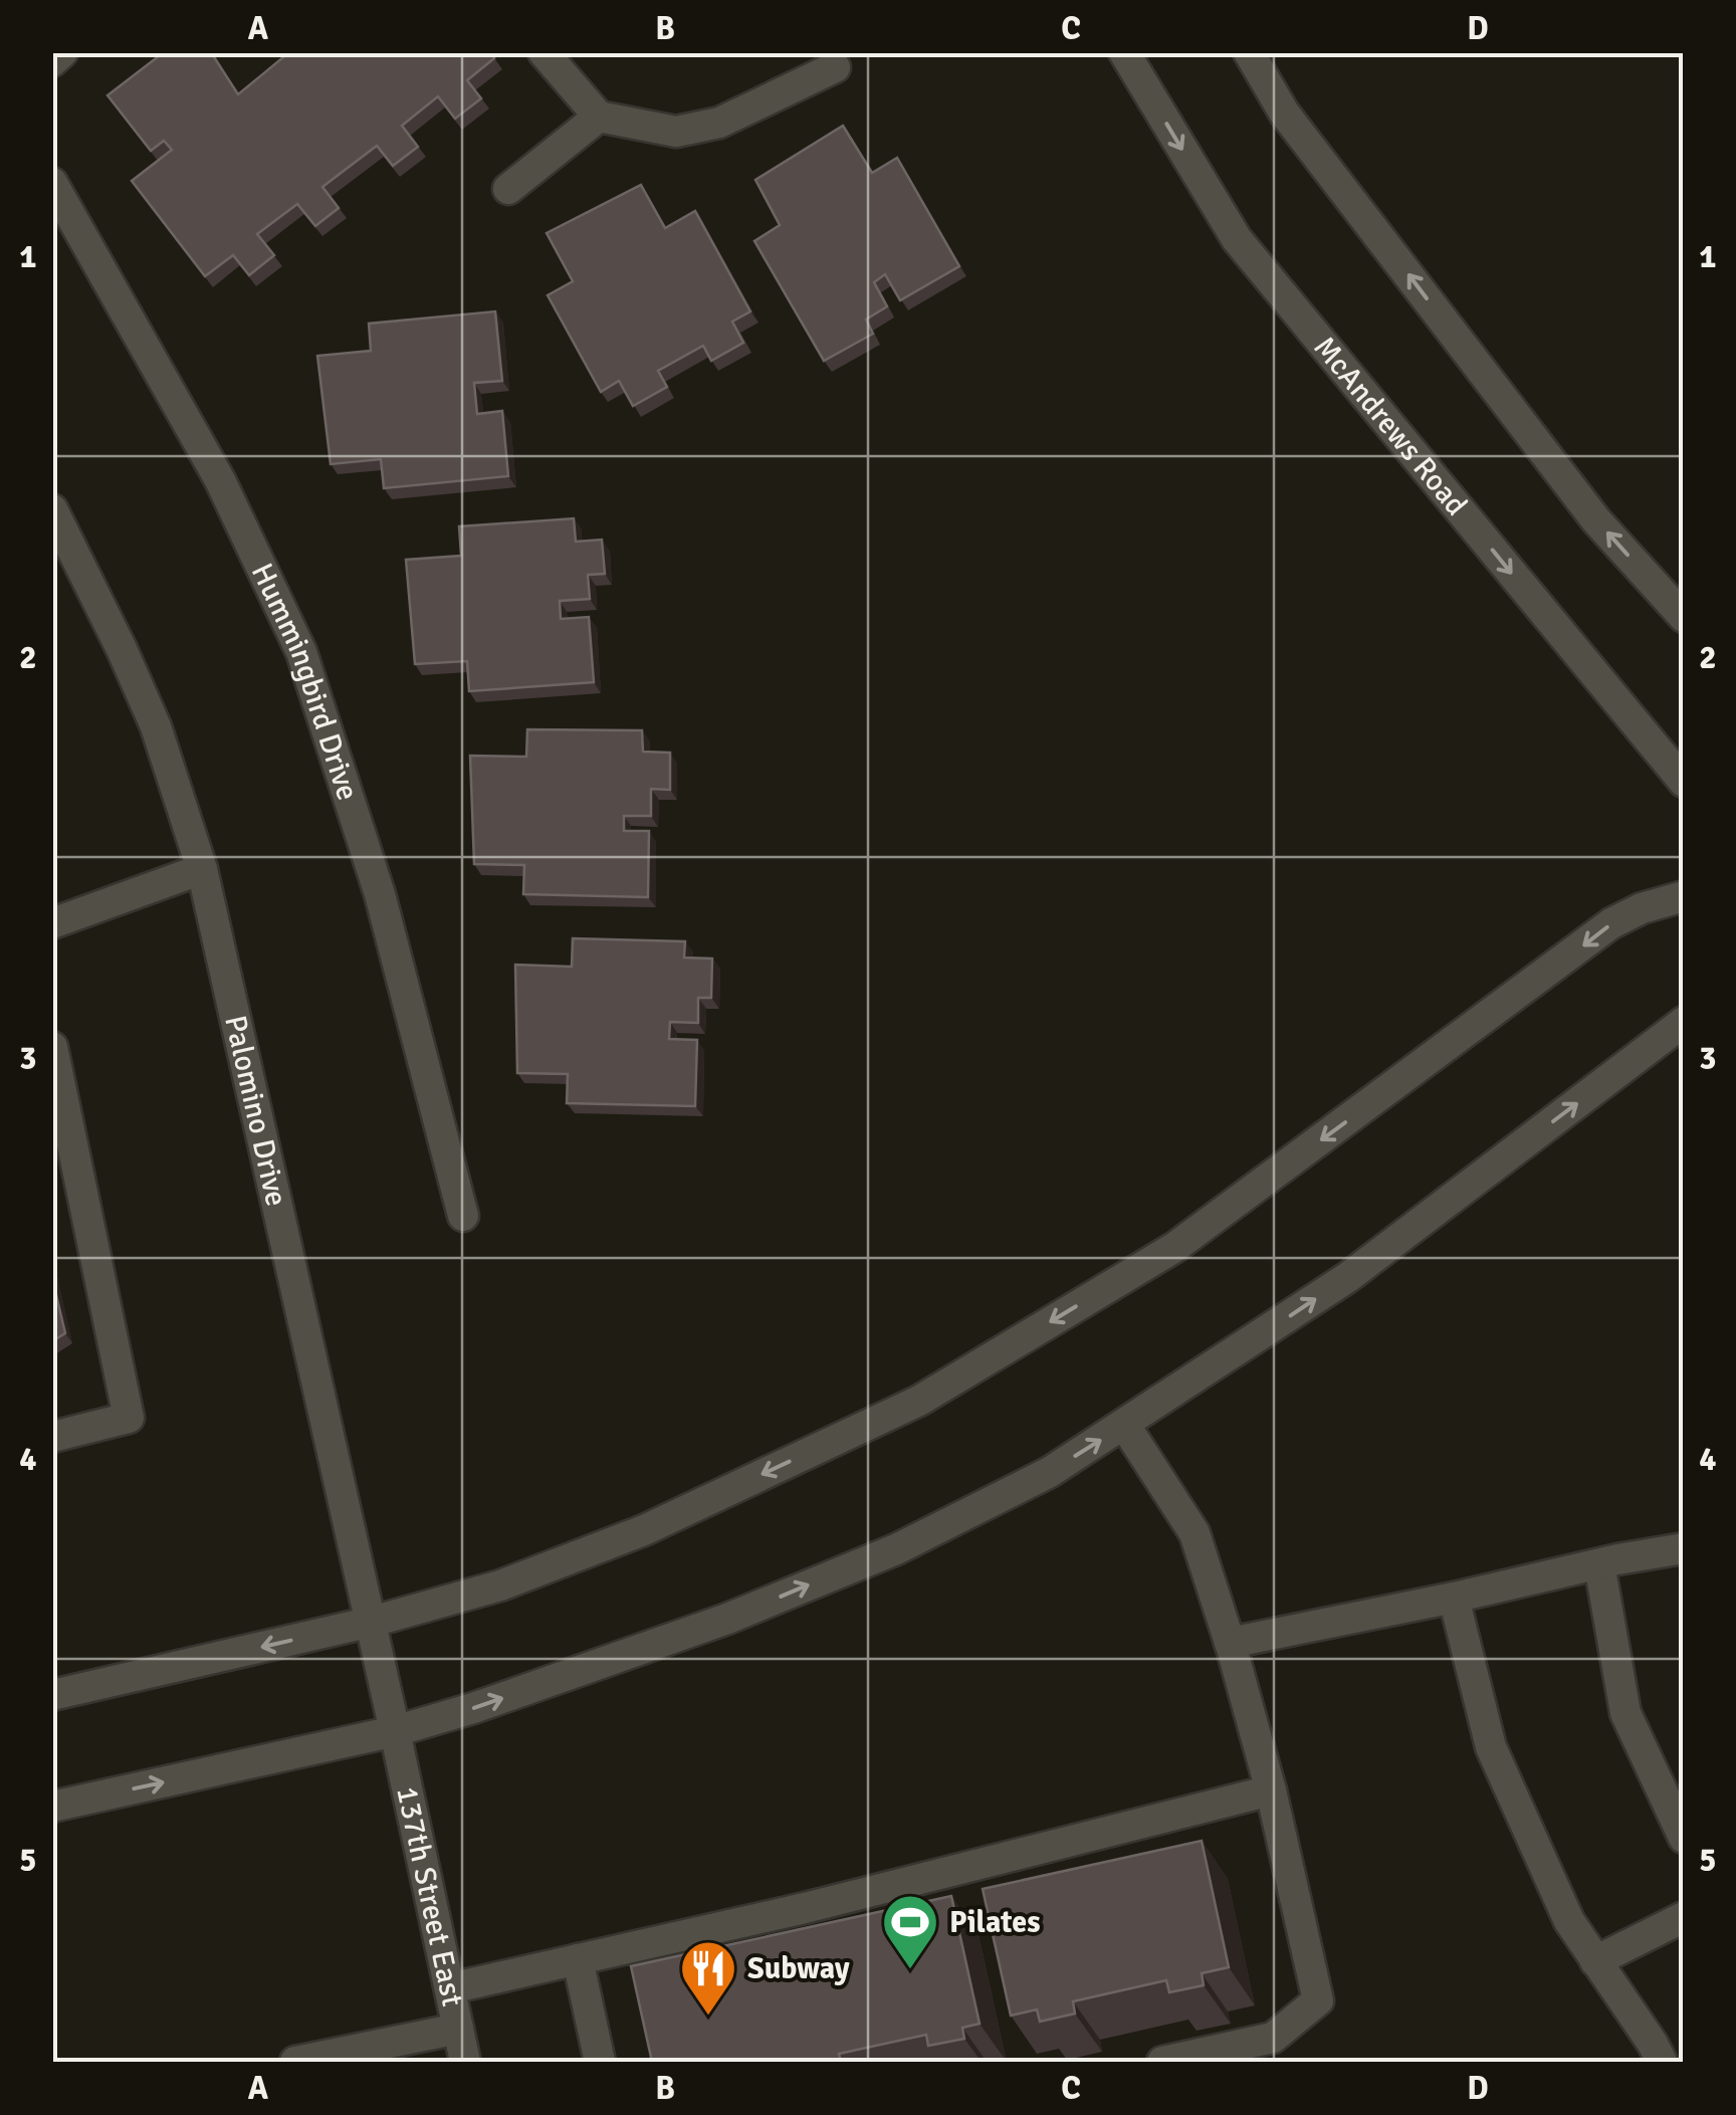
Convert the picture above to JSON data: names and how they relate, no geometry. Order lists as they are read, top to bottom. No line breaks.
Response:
{"streets":{"street":["McAndrews Road","Hummingbird Drive","Palomino Drive","137th Street East"]},"crossings":[["Palomino Drive","137th Street East"]],"places":{"sports":["Pilates"],"restaurant":["Subway"]},"grid":{"columns":["A","B","C","D"],"rows":["1","2","3","4","5"]}}
